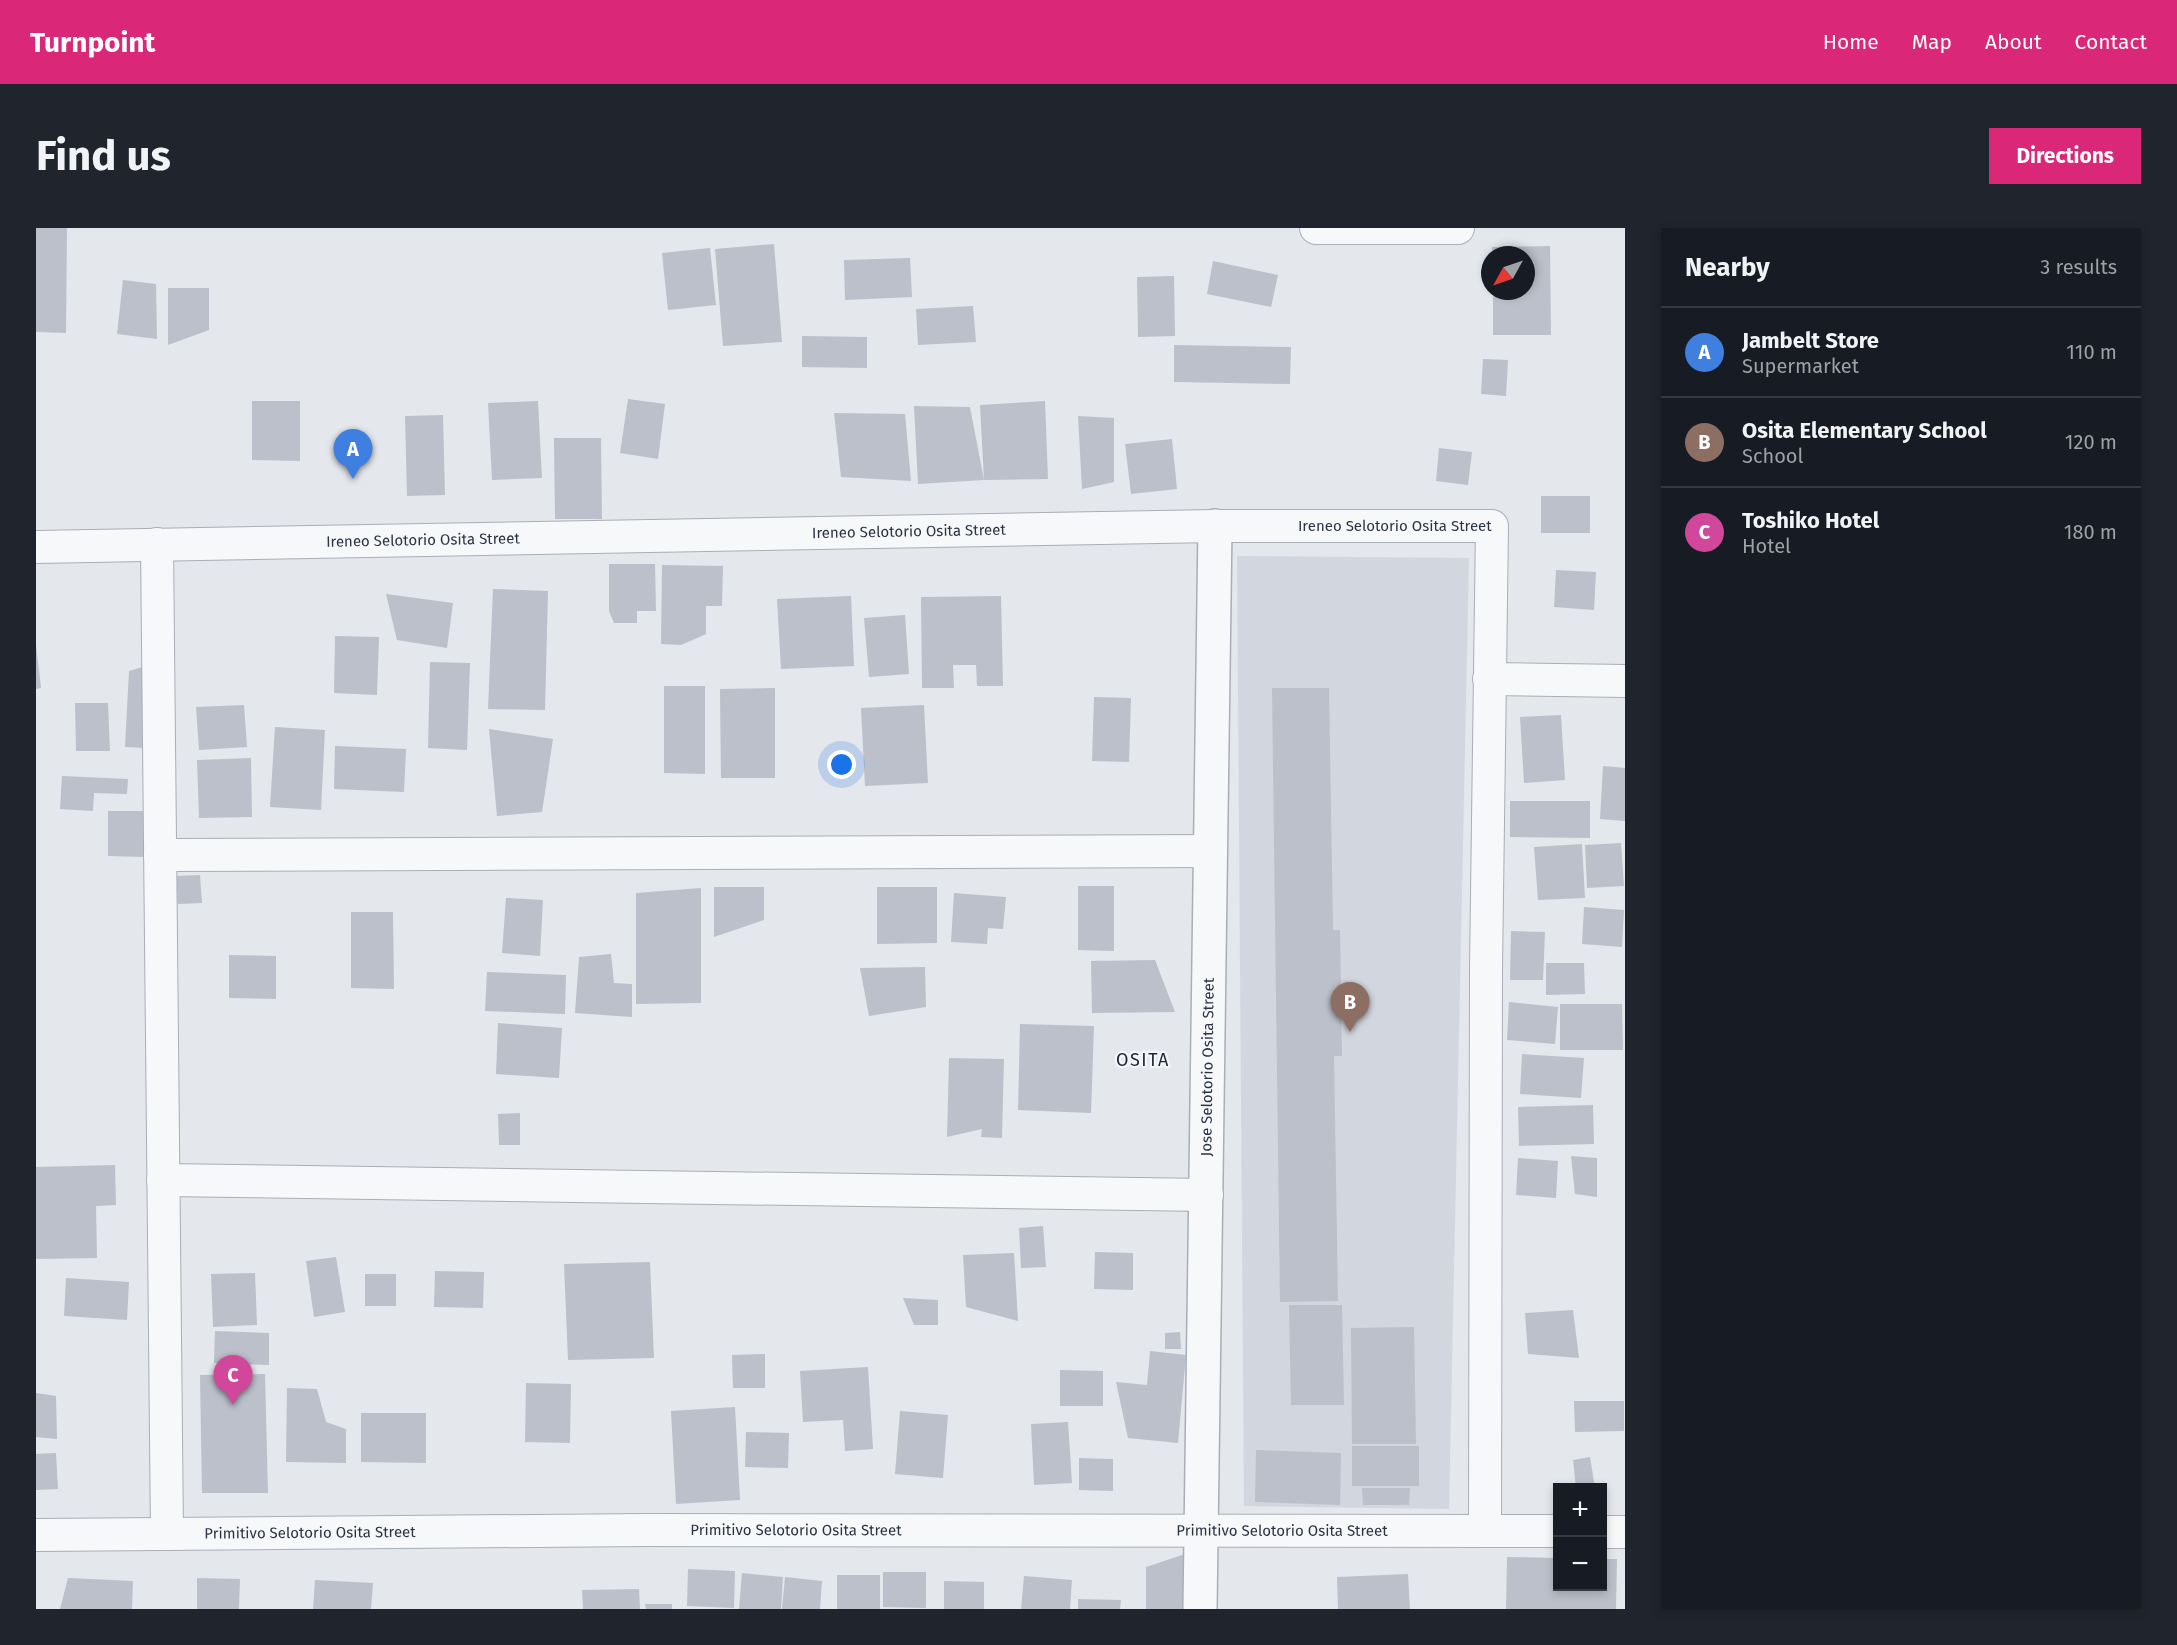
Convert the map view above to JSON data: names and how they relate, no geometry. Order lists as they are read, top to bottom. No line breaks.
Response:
{"streets":{"street":["Ireneo Selotorio Osita Street","Jose Selotorio Osita Street","Primitivo Selotorio Osita Street"]},"crossings":[["Ireneo Selotorio Osita Street","Jose Selotorio Osita Street"],["Jose Selotorio Osita Street","Primitivo Selotorio Osita Street"]],"districts":["OSITA"],"north":"bottom left","page":{"header":"Turnpoint","nav":["Home","Map","About","Contact"],"buttons":"Directions","title":"Find us","heading":["Nearby","3 results"],"list":[{"mark":"A","name":"Jambelt Store","note":"Supermarket","value":"110 m"},{"mark":"B","name":"Osita Elementary School","note":"School","value":"120 m"},{"mark":"C","name":"Toshiko Hotel","note":"Hotel","value":"180 m"}],"pins":["A","B","C"],"map_buttons":["+","−"]}}
